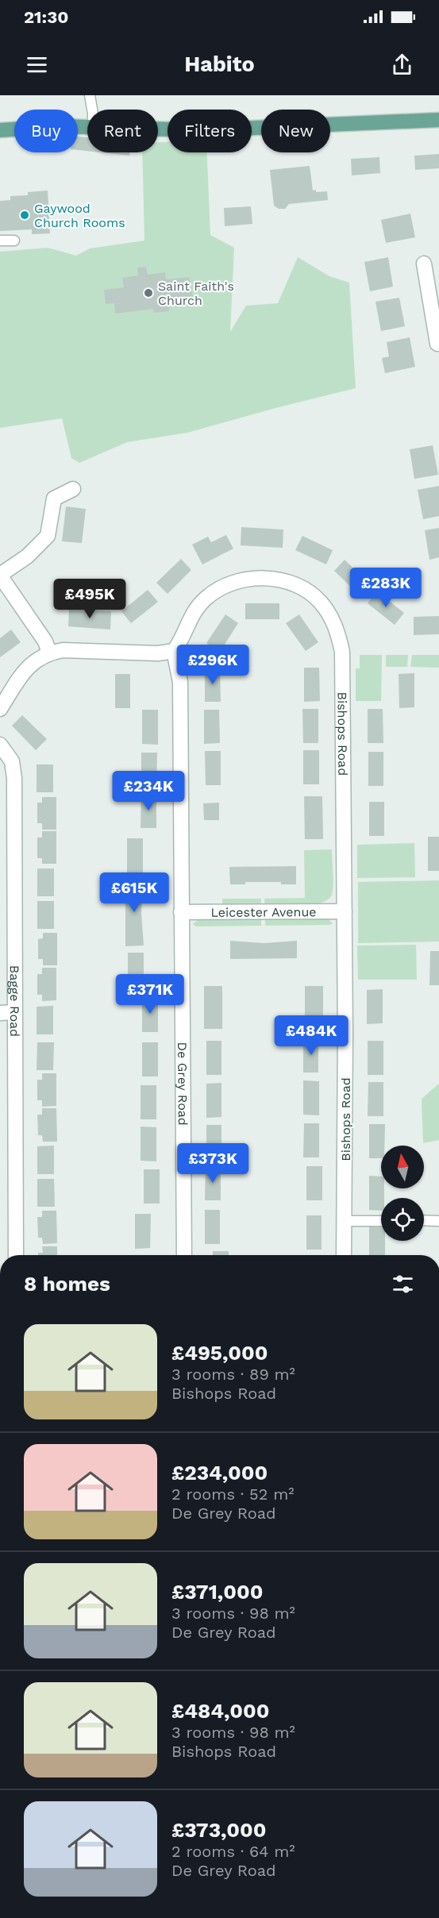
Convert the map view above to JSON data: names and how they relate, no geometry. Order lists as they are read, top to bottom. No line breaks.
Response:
{"streets":{"street":["Bishops Road","Leicester Avenue","Bagge Road","De Grey Road"]},"crossings":[["Bishops Road","Leicester Avenue"],["Bishops Road","De Grey Road"],["Leicester Avenue","De Grey Road"]],"places":["Gaywood Church Rooms","Saint Faith's Church"],"north":"top","page":{"status":"21:30","header":"Habito","chip":["Buy","Rent","Filters","New"],"price":["£283K","£495K","£296K","£234K","£615K","£371K","£484K","£373K"],"heading":"8 homes","list":[{"name":"£495,000","note":"3 rooms · 89 m² · Bishops Road"},{"name":"£234,000","note":"2 rooms · 52 m² · De Grey Road"},{"name":"£371,000","note":"3 rooms · 98 m² · De Grey Road"},{"name":"£484,000","note":"3 rooms · 98 m² · Bishops Road"},{"name":"£373,000","note":"2 rooms · 64 m² · De Grey Road"}]}}
